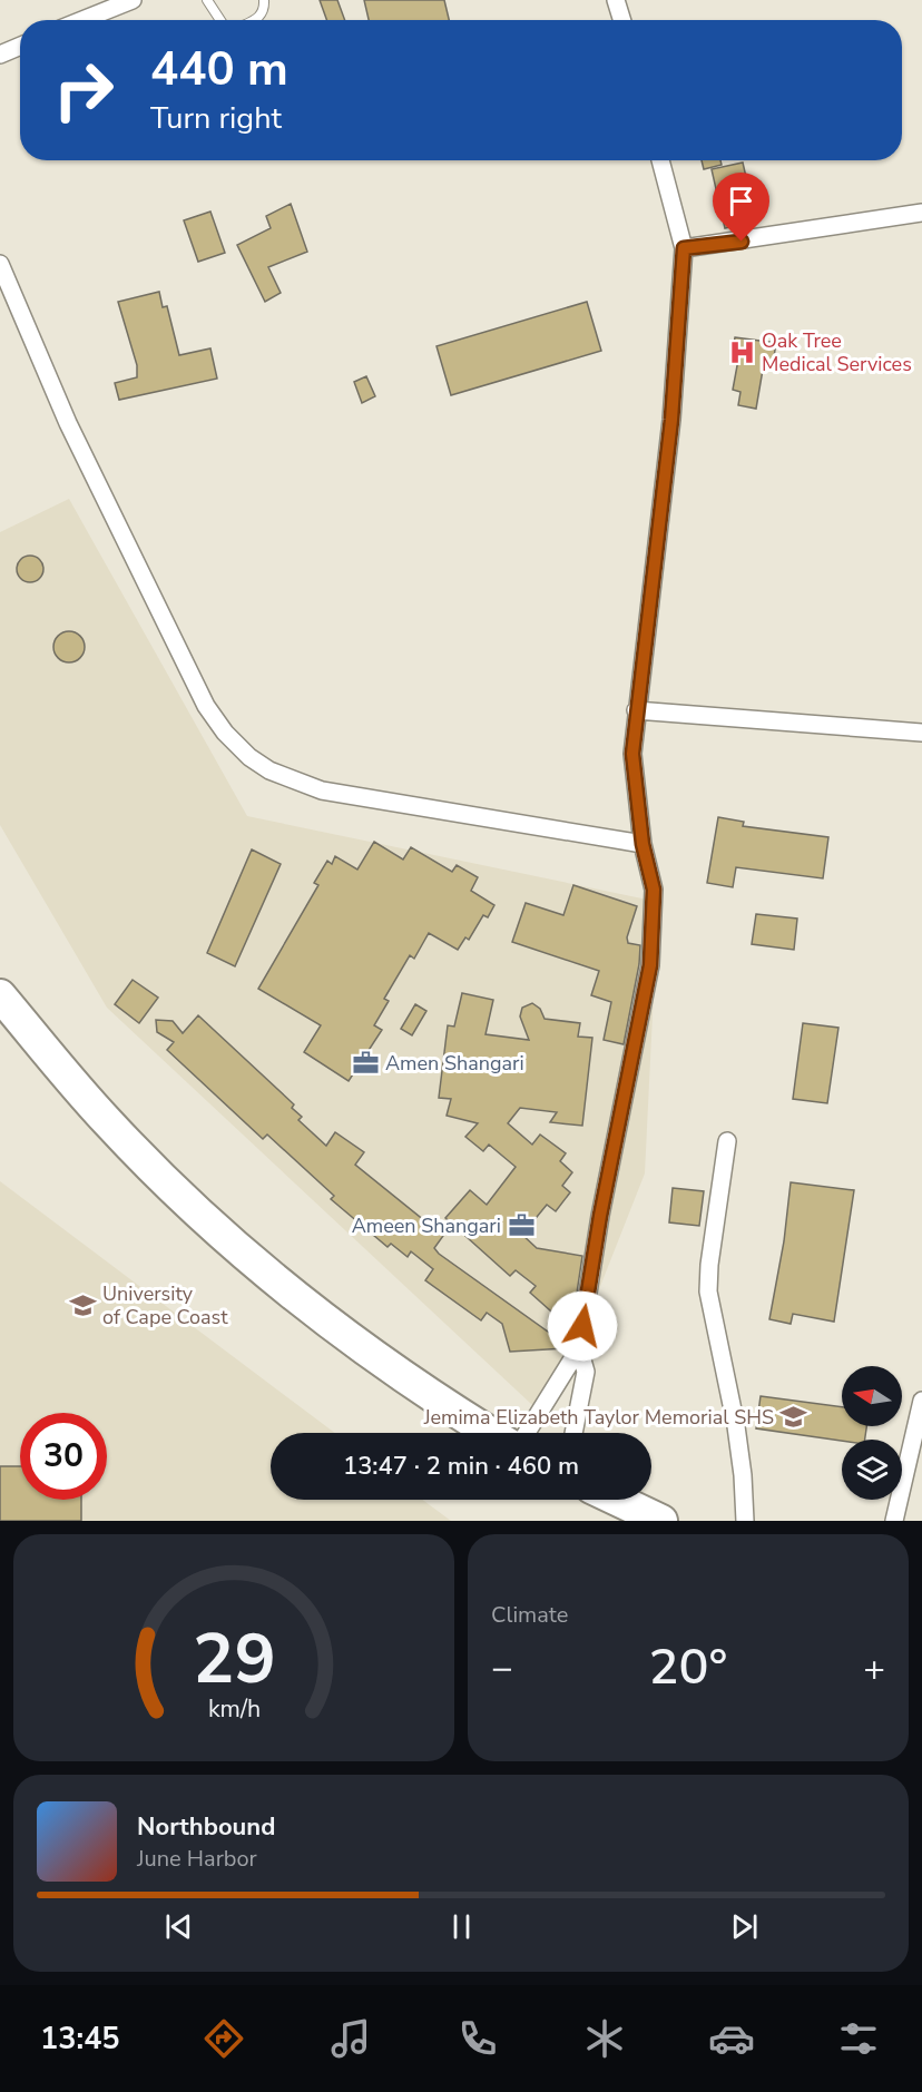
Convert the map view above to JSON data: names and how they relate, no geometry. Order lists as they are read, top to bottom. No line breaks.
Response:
{"places":{"hospital":["Oak Tree Medical Services"],"office":["Amen Shangari","Ameen Shangari"],"school or university":["University of Cape Coast","Jemima Elizabeth Taylor Memorial SHS"]},"north":"left","page":{"turn":["440 m","Turn right"],"limit":"30","trip":"13:47 · 2 min · 460 m","tile":"Climate","heat":["−","20°","+"],"song":["Northbound","June Harbor"],"tabs":"13:45","gauge":["29","km/h"]}}
